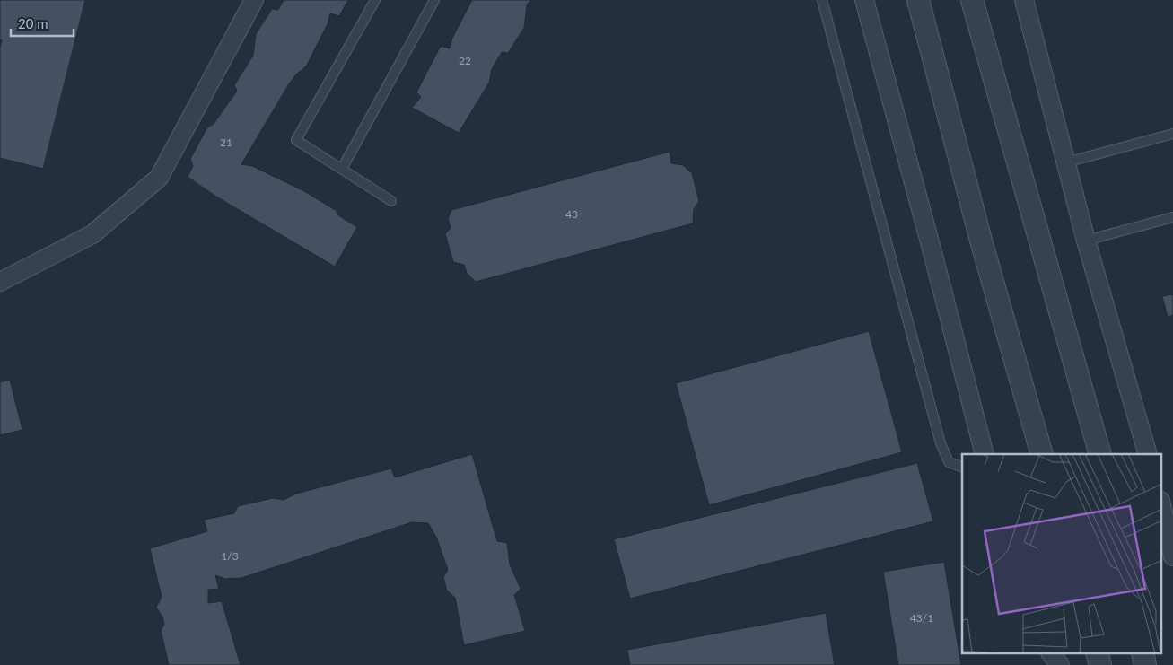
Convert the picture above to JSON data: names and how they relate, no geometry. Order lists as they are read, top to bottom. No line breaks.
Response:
{"house_numbers":["22","21","43","1/3","43/1"],"scale_bar":"20 m"}
